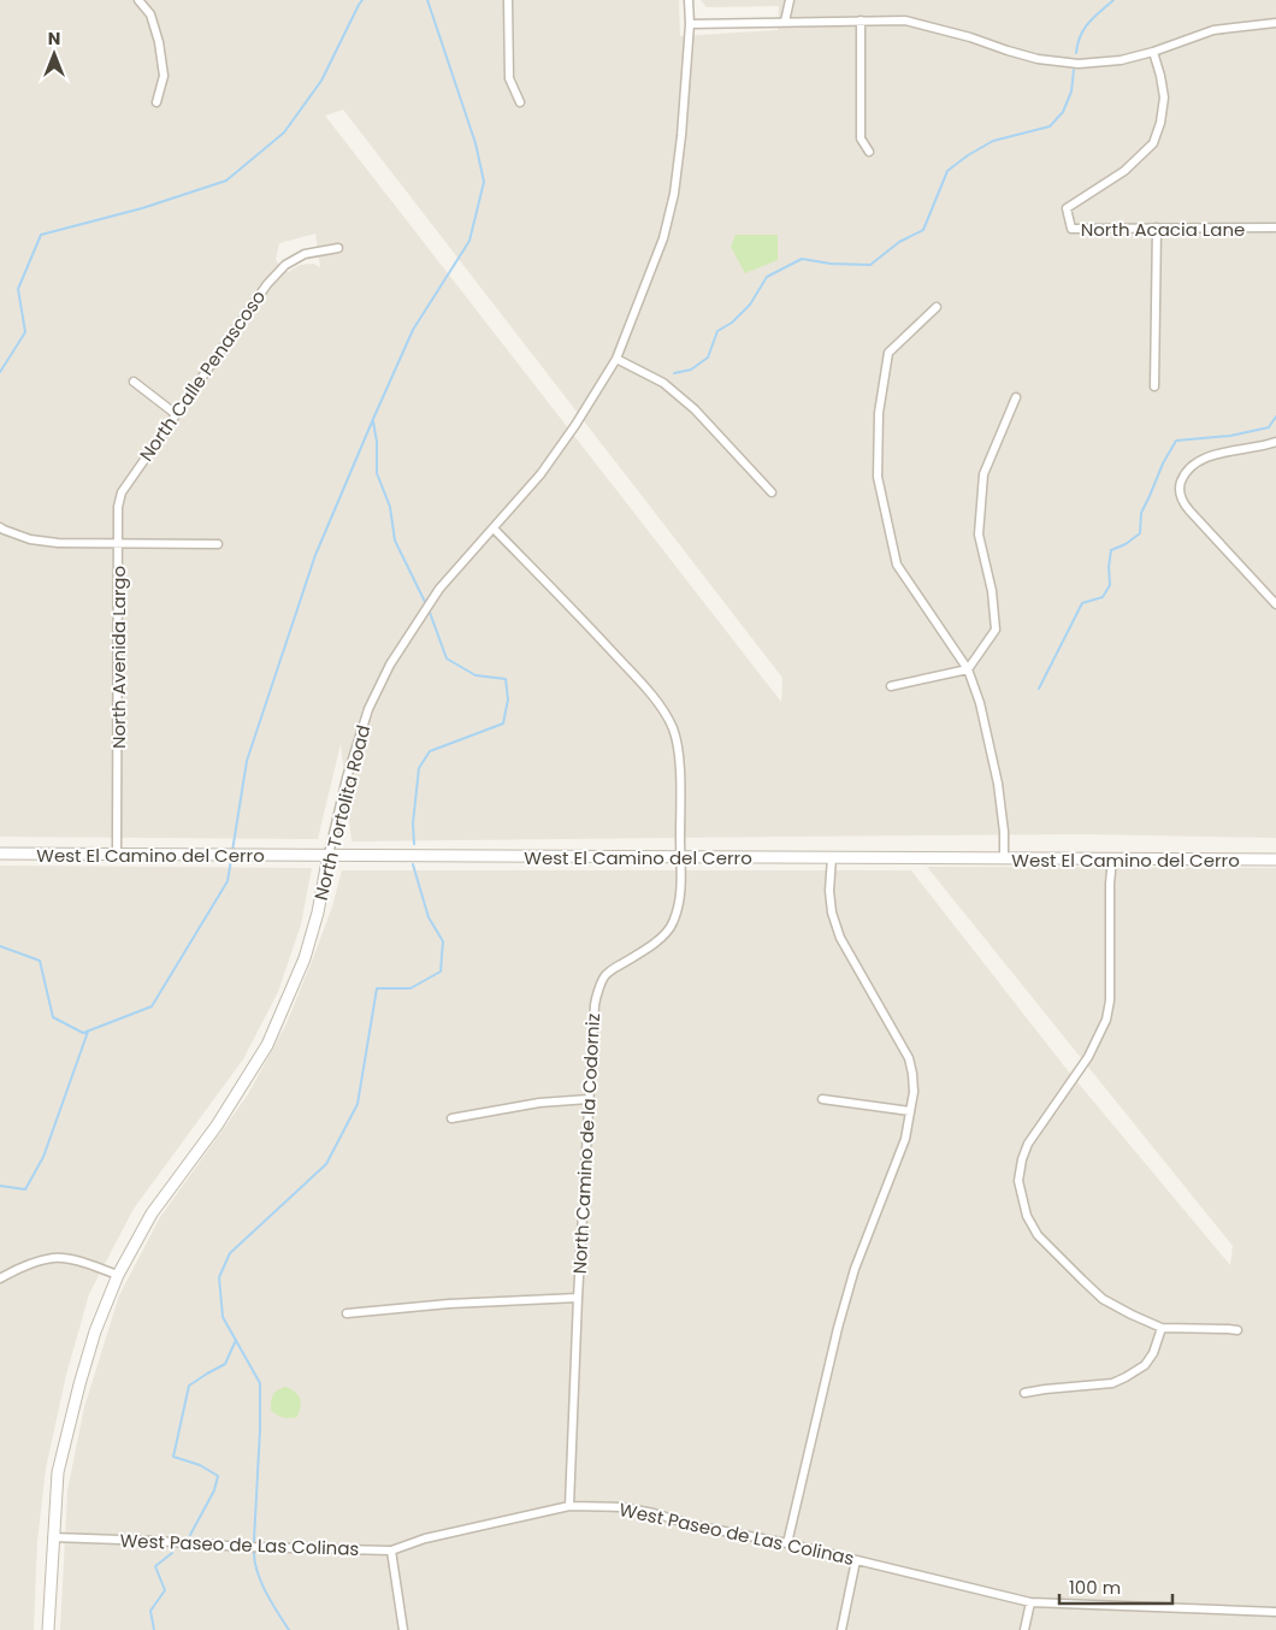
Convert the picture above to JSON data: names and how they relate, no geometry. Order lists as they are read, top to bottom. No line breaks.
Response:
{"streets":{"street":["North Acacia Lane","North Calle Penascoso","North Avenida Largo","North Tortolita Road","West El Camino del Cerro","North Camino de la Codorniz","West Paseo de Las Colinas"]},"crossings":[["North Calle Penascoso","North Avenida Largo"],["North Avenida Largo","West El Camino del Cerro"],["North Tortolita Road","West El Camino del Cerro"],["North Tortolita Road","North Camino de la Codorniz"],["North Tortolita Road","West Paseo de Las Colinas"],["West El Camino del Cerro","North Camino de la Codorniz"],["North Camino de la Codorniz","West Paseo de Las Colinas"]],"scale_bar":"100 m","north":"top"}
